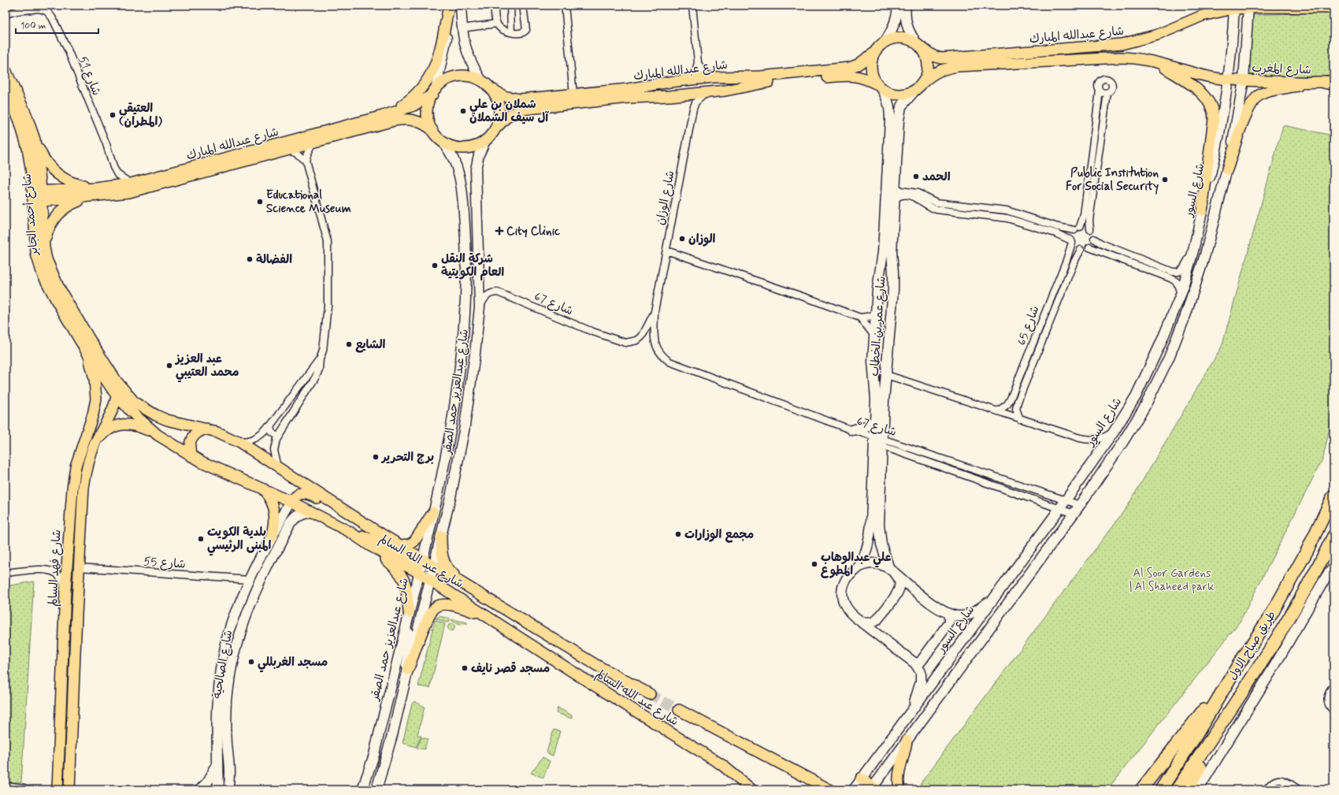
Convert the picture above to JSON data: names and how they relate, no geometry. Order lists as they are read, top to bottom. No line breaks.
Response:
{"streets":{"highway":["طريق صباح الاول"],"main road":["شارع عبدالله المبارك","شارع المغرب","شارع السور","شارع أحمد الجابر","شارع عمر بن الخطاب","شارع عبدالعزيز حمد الصقر","شارع عبد الله السالم","شارع فهد السالم","شارع الصالحية"],"street":["شارع 51","شارع الوزان","شارع 67","شارع 65","شارع 55"]},"crossings":[["شارع عبدالله المبارك","شارع المغرب"],["شارع عبدالله المبارك","شارع 51"],["شارع عبدالله المبارك","شارع السور"],["شارع عبدالله المبارك","شارع الوزان"],["شارع عبدالله المبارك","شارع أحمد الجابر"],["شارع عبدالله المبارك","شارع عمر بن الخطاب"],["شارع عبدالله المبارك","شارع عبدالعزيز حمد الصقر"],["شارع المغرب","شارع السور"],["شارع السور","شارع 67"],["شارع الوزان","شارع 67"],["شارع أحمد الجابر","شارع عبد الله السالم"],["شارع أحمد الجابر","شارع فهد السالم"],["شارع 67","شارع عمر بن الخطاب"],["شارع 67","شارع عبدالعزيز حمد الصقر"],["شارع عبدالعزيز حمد الصقر","شارع عبد الله السالم"],["شارع عبد الله السالم","شارع فهد السالم"],["شارع عبد الله السالم","شارع الصالحية"],["شارع 55","شارع فهد السالم"],["شارع 55","شارع الصالحية"]],"parks":["Al Soor Gardens | Al Shaheed park"],"places":{"other":["شملان بن علي آل سيف الشملان","العتيقي (المطران)","الحمد","Public Institution For Social Security","Educational Science Museum","الوزان","الفضالة","شركة النقل العام الكويتية","الشايع","عبد العزيز محمد العتيبي","برج التحرير","مجمع الوزارات","بلدية الكويت المبنى الرئيسي","علي عبدالوهاب المطوع","مسجد الغربللي","مسجد قصر نايف"],"health":["City Clinic"]},"scale_bar":"100 m"}
